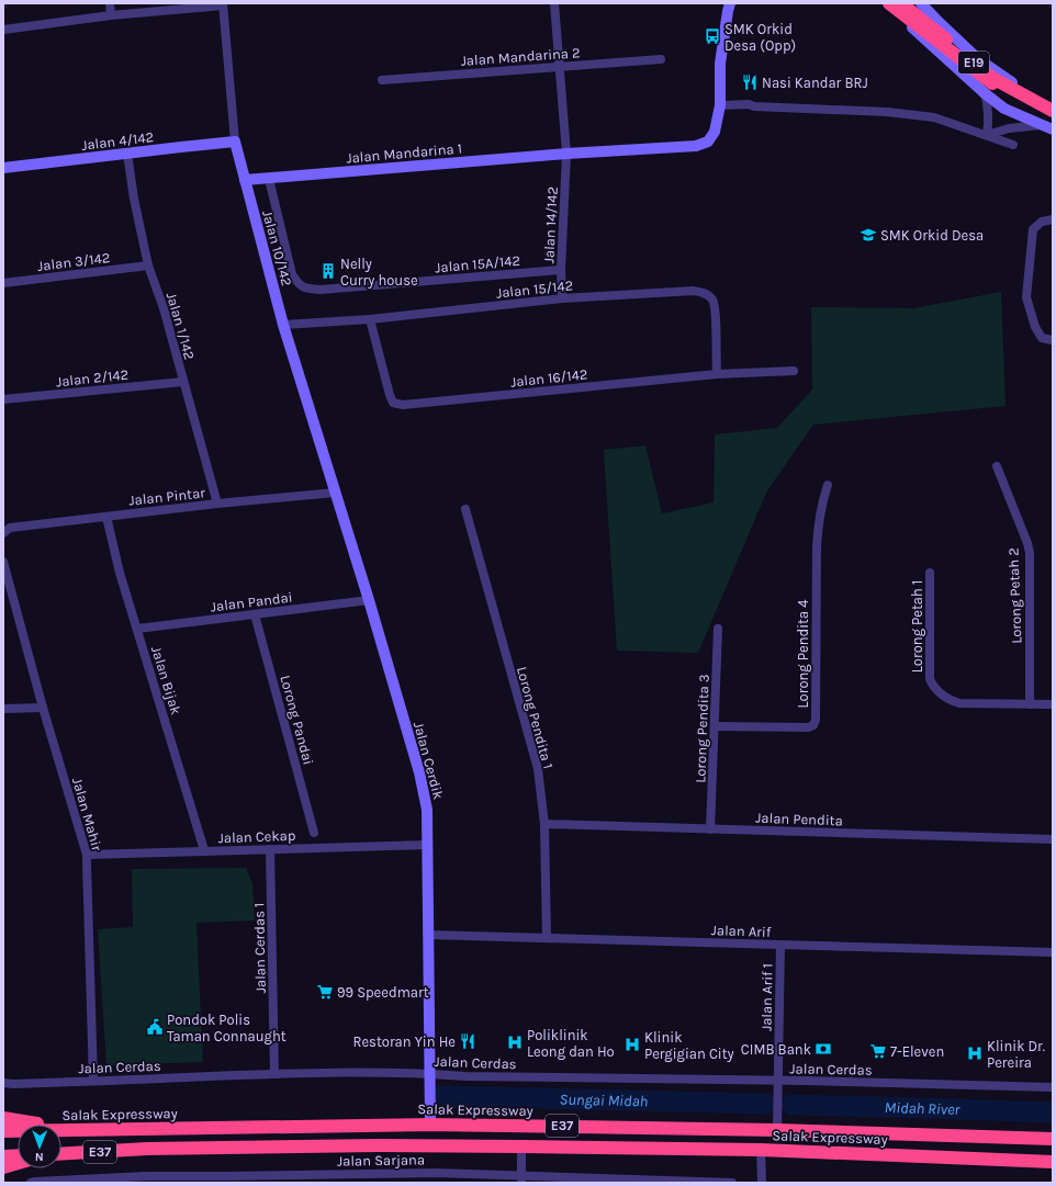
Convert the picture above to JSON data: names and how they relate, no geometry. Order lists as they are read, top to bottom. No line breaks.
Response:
{"streets":{"highway":["E19","Salak Expressway","E37"],"street":["Jalan Mandarina 2","Jalan 4/142","Jalan Mandarina 1","Jalan 14/142","Jalan 10/142","Jalan 3/142","Jalan 15A/142","Jalan 15/142","Jalan 1/142","Jalan 2/142","Jalan 16/142","Jalan Pintar","Lorong Petah 2","Jalan Pandai","Lorong Petah 1","Lorong Pendita 4","Jalan Bijak","Lorong Pendita 1","Lorong Pandai","Lorong Pendita 3","Jalan Cerdik","Jalan Mahir","Jalan Pendita","Jalan Cekap","Jalan Arif","Jalan Cerdas 1","Jalan Arif 1","Jalan Cerdas","Jalan Sarjana"]},"crossings":[["Jalan 4/142","Jalan 10/142"],["Jalan 4/142","Jalan 1/142"],["Jalan Mandarina 1","Jalan 14/142"],["Jalan Mandarina 1","Jalan 10/142"],["Jalan Mandarina 1","Jalan 15A/142"],["Jalan 14/142","Jalan 15A/142"],["Jalan 14/142","Jalan 15/142"],["Jalan 10/142","Jalan 15/142"],["Jalan 10/142","Jalan Pintar"],["Jalan 10/142","Jalan Cerdik"],["Jalan 3/142","Jalan 1/142"],["Jalan 15/142","Jalan 16/142"],["Jalan 1/142","Jalan 2/142"],["Jalan 1/142","Jalan Pintar"],["Jalan Pintar","Jalan Bijak"],["Jalan Pintar","Jalan Cerdik"],["Lorong Petah 2","Lorong Petah 1"],["Jalan Pandai","Jalan Bijak"],["Jalan Pandai","Lorong Pandai"],["Jalan Pandai","Jalan Cerdik"],["Lorong Pendita 4","Lorong Pendita 3"],["Jalan Bijak","Jalan Cekap"],["Lorong Pendita 1","Jalan Pendita"],["Lorong Pendita 1","Jalan Arif"],["Lorong Pendita 3","Jalan Pendita"],["Jalan Cerdik","Jalan Cekap"],["Jalan Cerdik","Jalan Arif"],["Jalan Cerdik","Jalan Cerdas"],["Jalan Cerdik","Salak Expressway"],["Jalan Mahir","Jalan Cekap"],["Jalan Mahir","Jalan Cerdas"],["Jalan Cekap","Jalan Cerdas 1"],["Jalan Arif","Jalan Arif 1"],["Jalan Cerdas 1","Jalan Cerdas"],["Jalan Arif 1","Jalan Cerdas"],["Jalan Arif 1","Salak Expressway"]],"water":["Sungai Midah","Midah River"],"places":{"bus stop":["SMK Orkid Desa (Opp)"],"restaurant":["Nasi Kandar BRJ","Restoran Yin He"],"school or university":["SMK Orkid Desa"],"building":["Nelly Curry house"],"supermarket":["99 Speedmart","7-Eleven"],"public building":["Pondok Polis Taman Connaught"],"hospital":["Poliklinik Leong dan Ho","Klinik Pergigian City","Klinik Dr. Pereira"],"bank":["CIMB Bank"]},"north":"bottom"}
